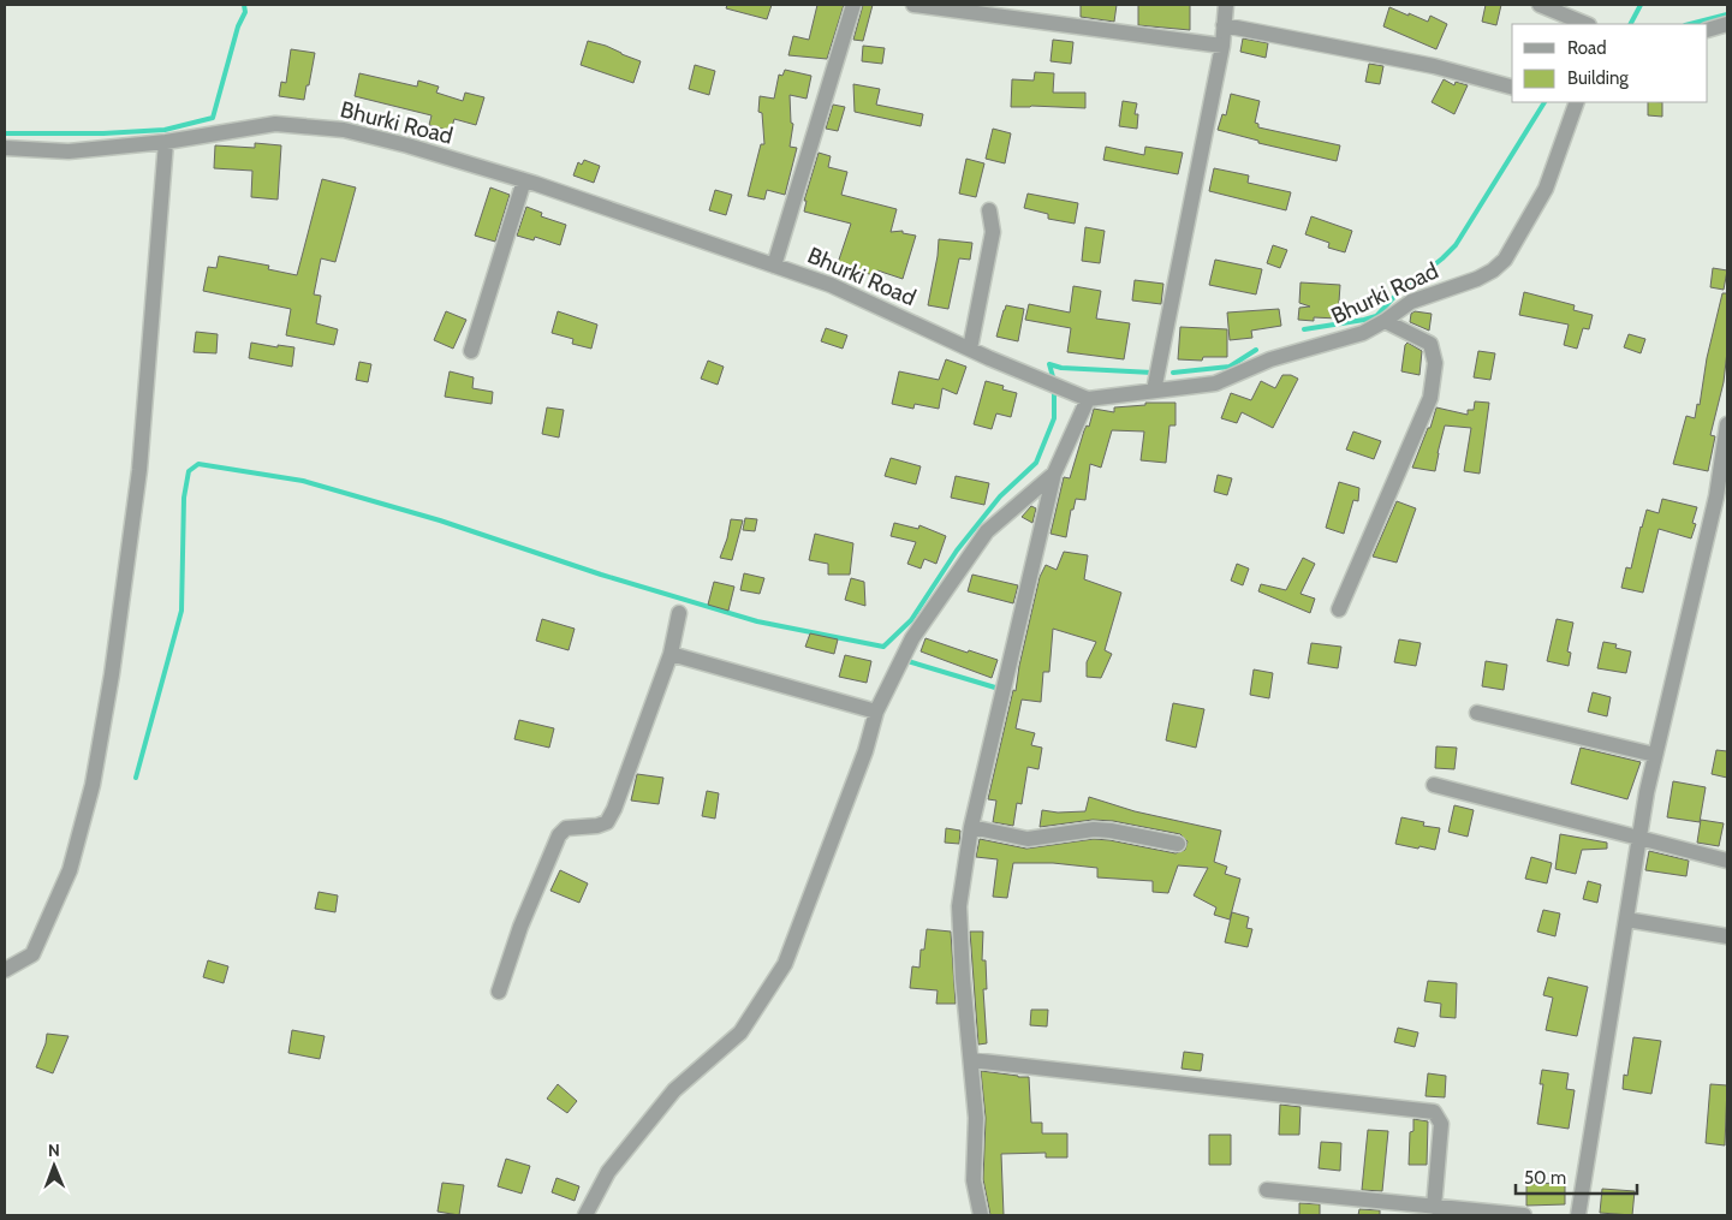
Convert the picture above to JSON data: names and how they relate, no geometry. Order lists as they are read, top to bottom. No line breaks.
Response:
{"streets":{"street":["Bhurki Road"]},"legend":["Road","Building"],"scale_bar":"50 m","north":"top"}
